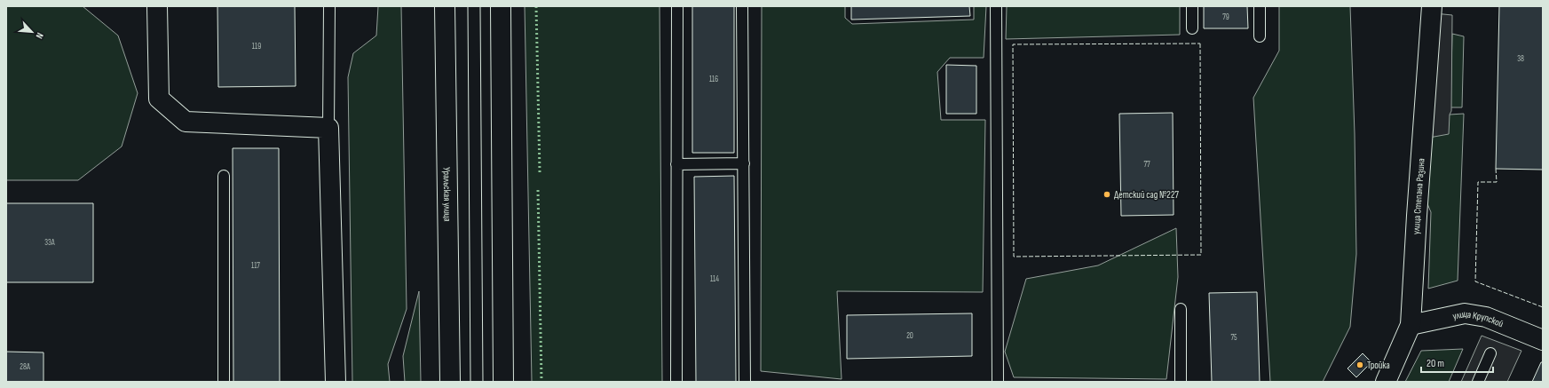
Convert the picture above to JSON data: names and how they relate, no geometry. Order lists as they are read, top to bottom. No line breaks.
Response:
{"streets":{"street":["Уральская улица","улица Степана Разина","улица Крупской"]},"crossings":[["улица Степана Разина","улица Крупской"]],"places":["Детский сад №227","Тройка"],"house_numbers":["79","119","38","116","77","33А","117","114","20","75","28А"],"scale_bar":"20 m","north":"bottom right"}
